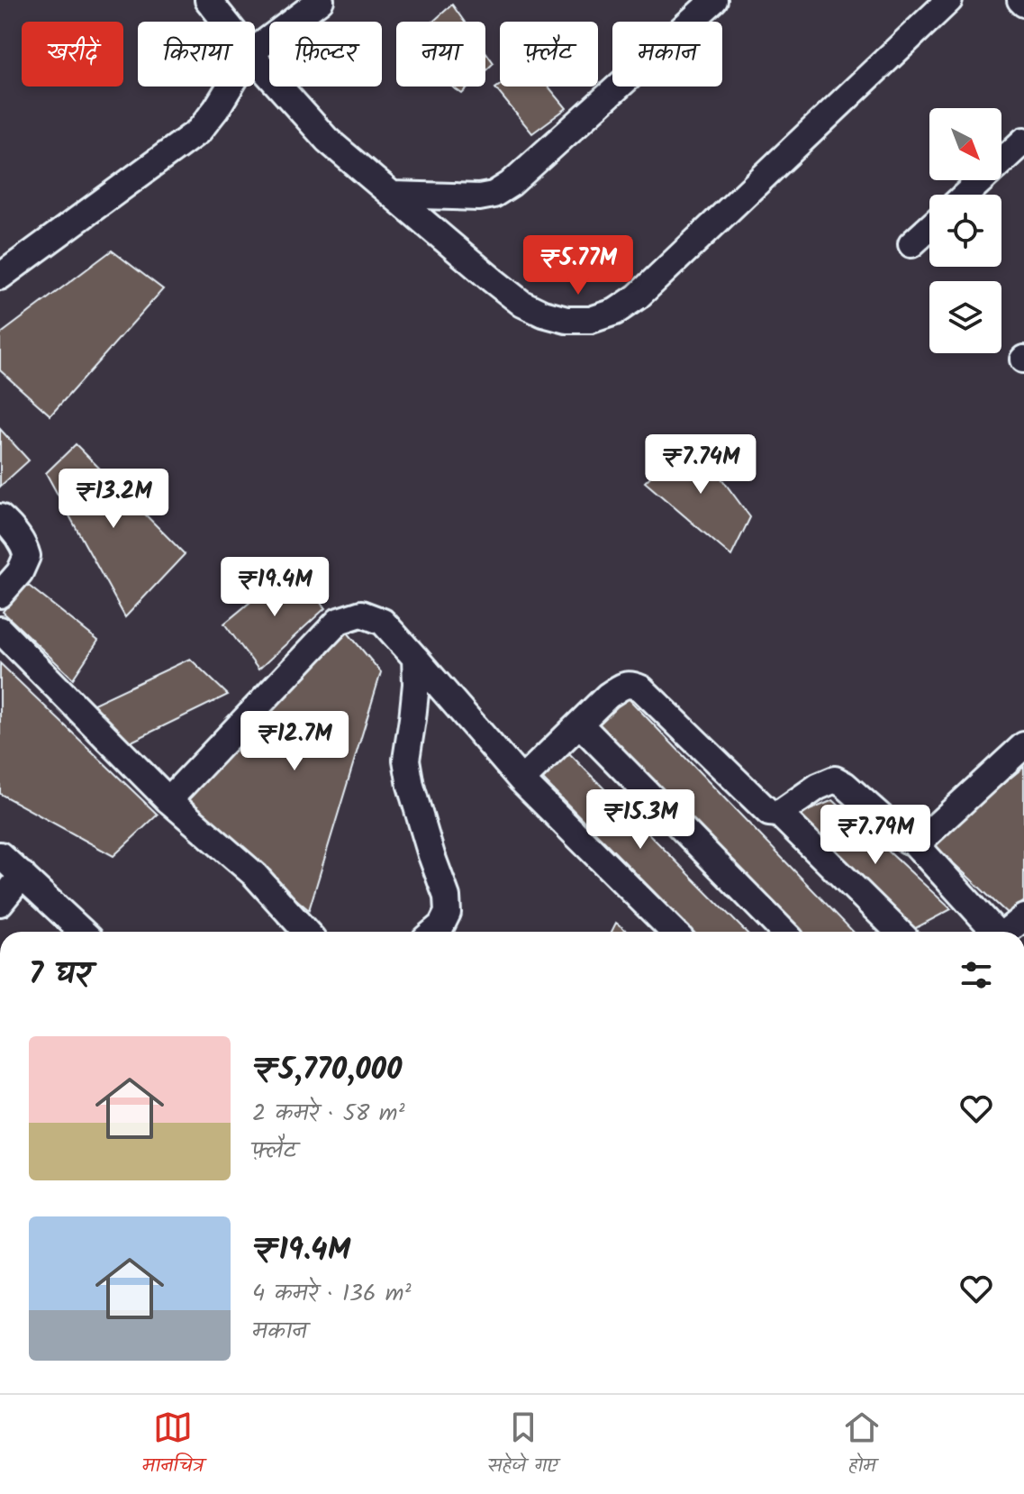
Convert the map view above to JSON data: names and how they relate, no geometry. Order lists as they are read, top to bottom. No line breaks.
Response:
{"north":"bottom right","page":{"chip":["खरीदें","किराया","फ़िल्टर","नया","फ़्लैट","मकान"],"price":["₹5.77M","₹7.74M","₹13.2M","₹19.4M","₹12.7M","₹15.3M","₹7.79M"],"heading":"7 घर","list":[{"name":"₹5,770,000","note":"2 कमरे · 58 m² · फ़्लैट"},{"name":"₹19.4M","note":"4 कमरे · 136 m² · मकान"}],"tabs":["मानचित्र","सहेजे गए","होम"]}}
